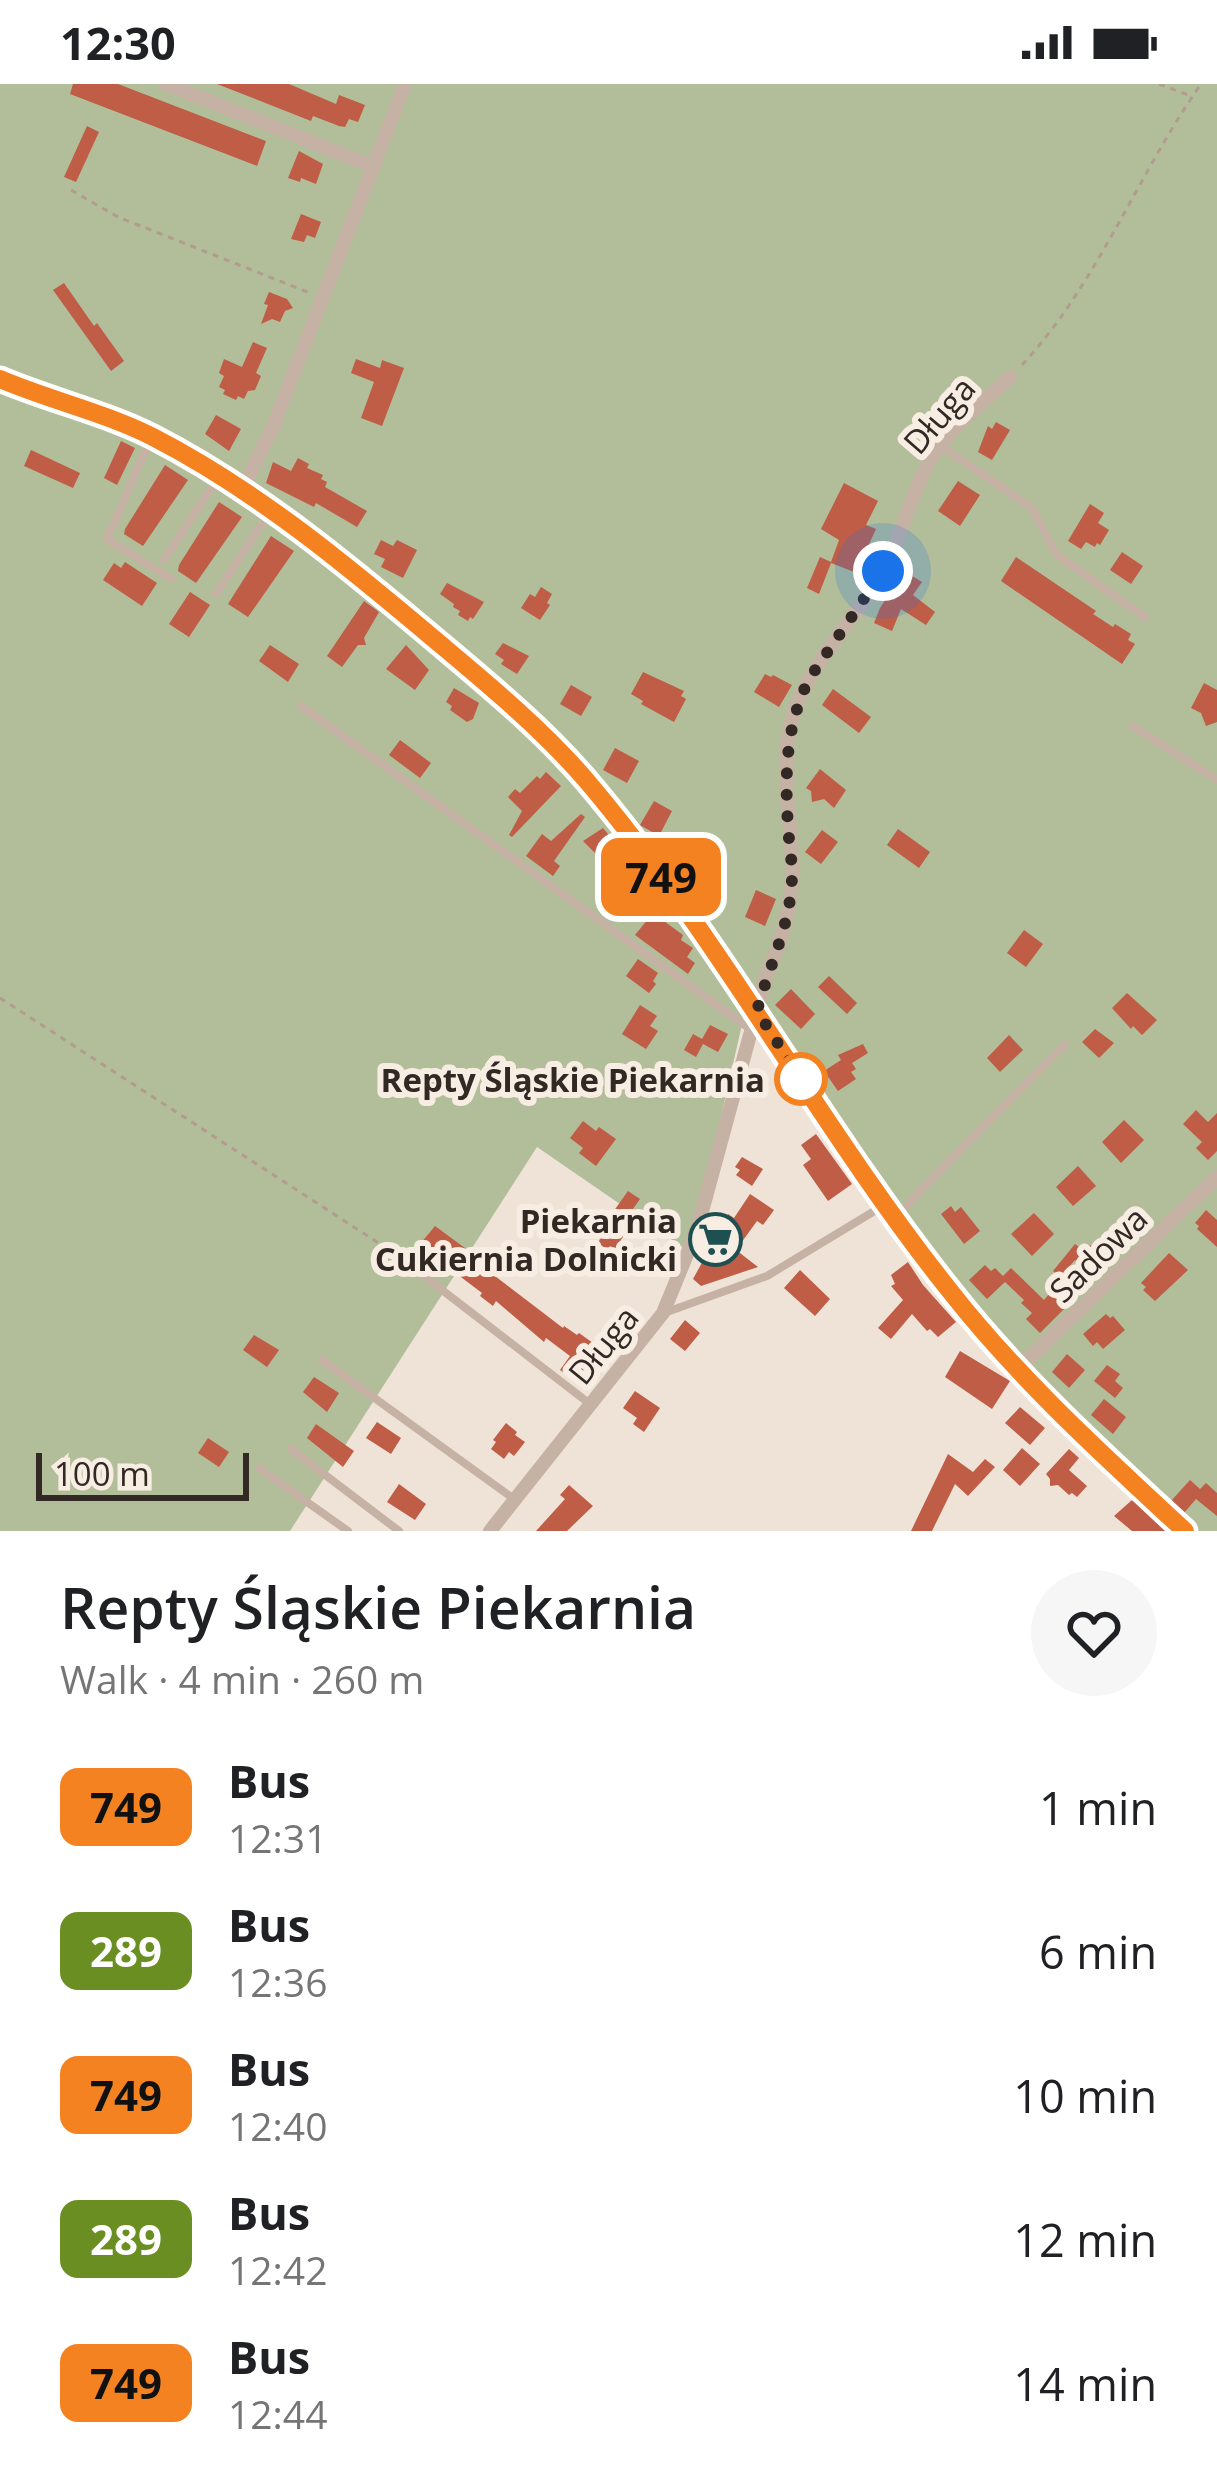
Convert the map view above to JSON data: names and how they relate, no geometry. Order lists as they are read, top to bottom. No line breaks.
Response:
{"streets":{"street":["Długa","Sadowa"]},"places":{"other":["Repty Śląskie Piekarnia"],"supermarket":["Piekarnia Cukiernia Dolnicki"]},"lines":["bus line 749"],"scale_bar":"100 m","page":{"status":"12:30","on_map":"749","scale":"100 m","heading":["Repty Śląskie Piekarnia","Walk · 4 min · 260 m"],"list":[{"mark":"749","name":"Bus","note":"12:31","value":"1 min"},{"mark":"289","name":"Bus","note":"12:36","value":"6 min"},{"mark":"749","name":"Bus","note":"12:40","value":"10 min"},{"mark":"289","name":"Bus","note":"12:42","value":"12 min"},{"mark":"749","name":"Bus","note":"12:44","value":"14 min"}]}}
